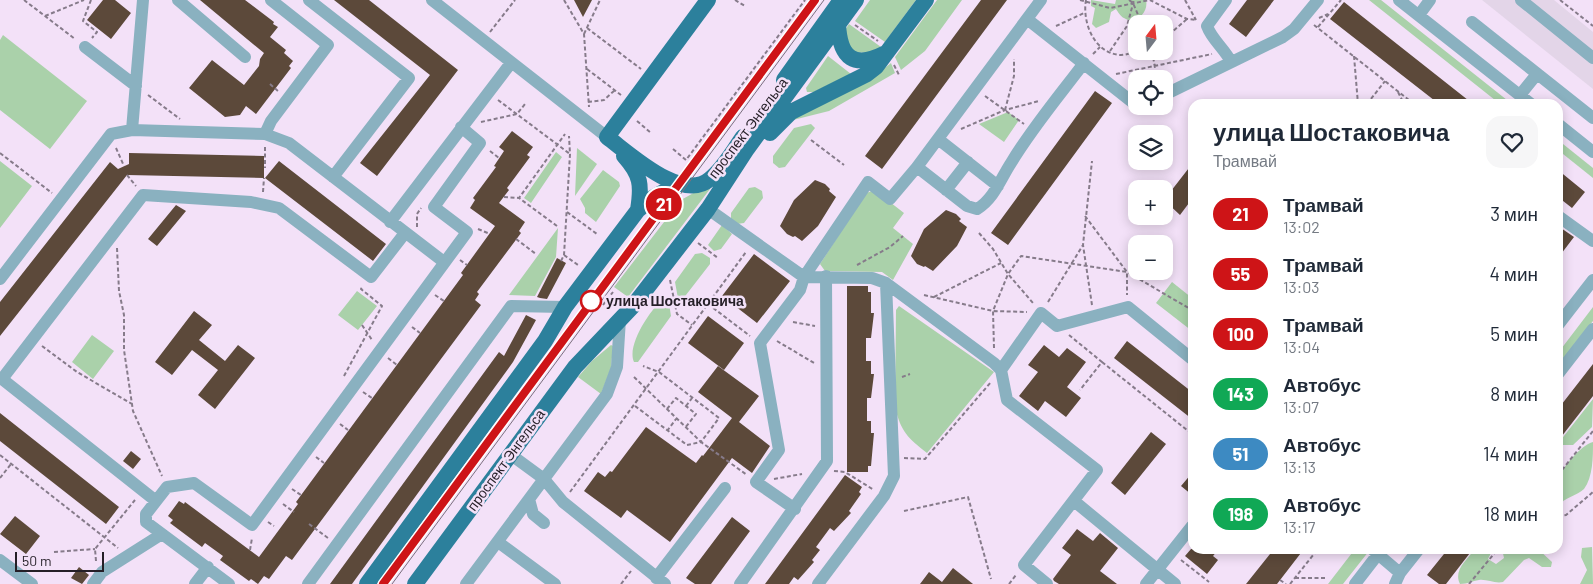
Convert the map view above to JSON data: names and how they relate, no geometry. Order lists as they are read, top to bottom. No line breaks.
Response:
{"streets":{"main road":["проспект Энгельса"]},"places":["улица Шостаковича"],"lines":["tram line 21"],"scale_bar":"50 m","north":"top","page":{"on_map":"21","map_buttons":["+","−"],"heading":["улица Шостаковича","Трамвай"],"list":[{"mark":"21","name":"Трамвай","note":"13:02","value":"3 мин"},{"mark":"55","name":"Трамвай","note":"13:03","value":"4 мин"},{"mark":"100","name":"Трамвай","note":"13:04","value":"5 мин"},{"mark":"143","name":"Автобус","note":"13:07","value":"8 мин"},{"mark":"51","name":"Автобус","note":"13:13","value":"14 мин"},{"mark":"198","name":"Автобус","note":"13:17","value":"18 мин"}],"scale":"50 m"}}
